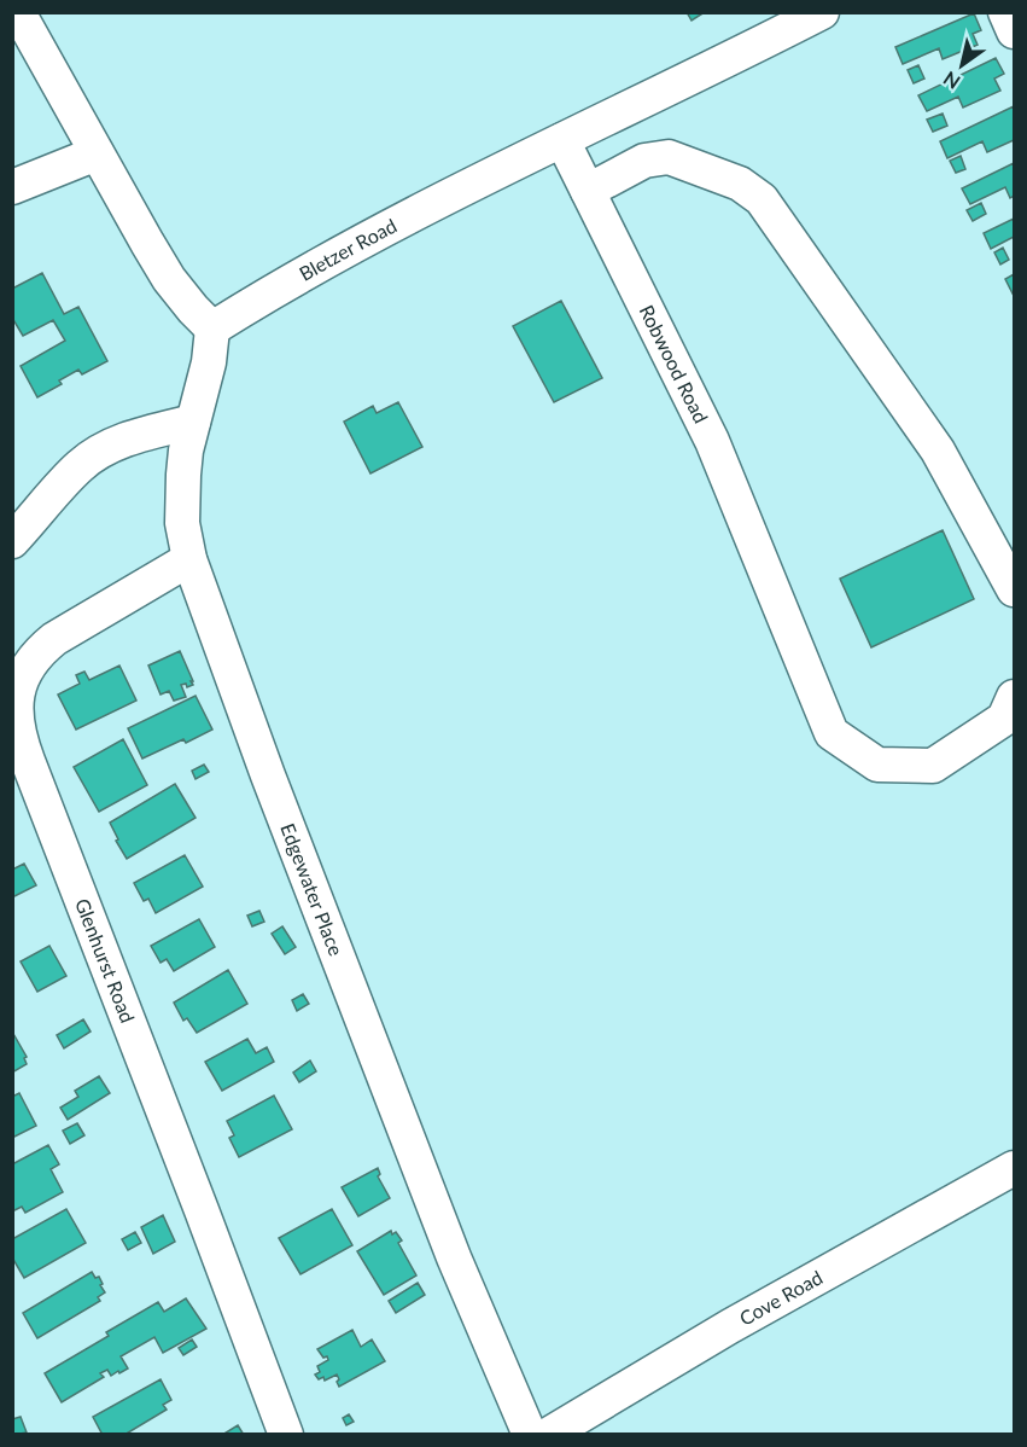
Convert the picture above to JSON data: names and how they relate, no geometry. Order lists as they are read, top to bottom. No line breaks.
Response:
{"streets":{"street":["Bletzer Road","Robwood Road","Edgewater Place","Glenhurst Road","Cove Road"]},"crossings":[["Bletzer Road","Robwood Road"],["Bletzer Road","Edgewater Place"],["Edgewater Place","Glenhurst Road"]],"north":"bottom left"}
